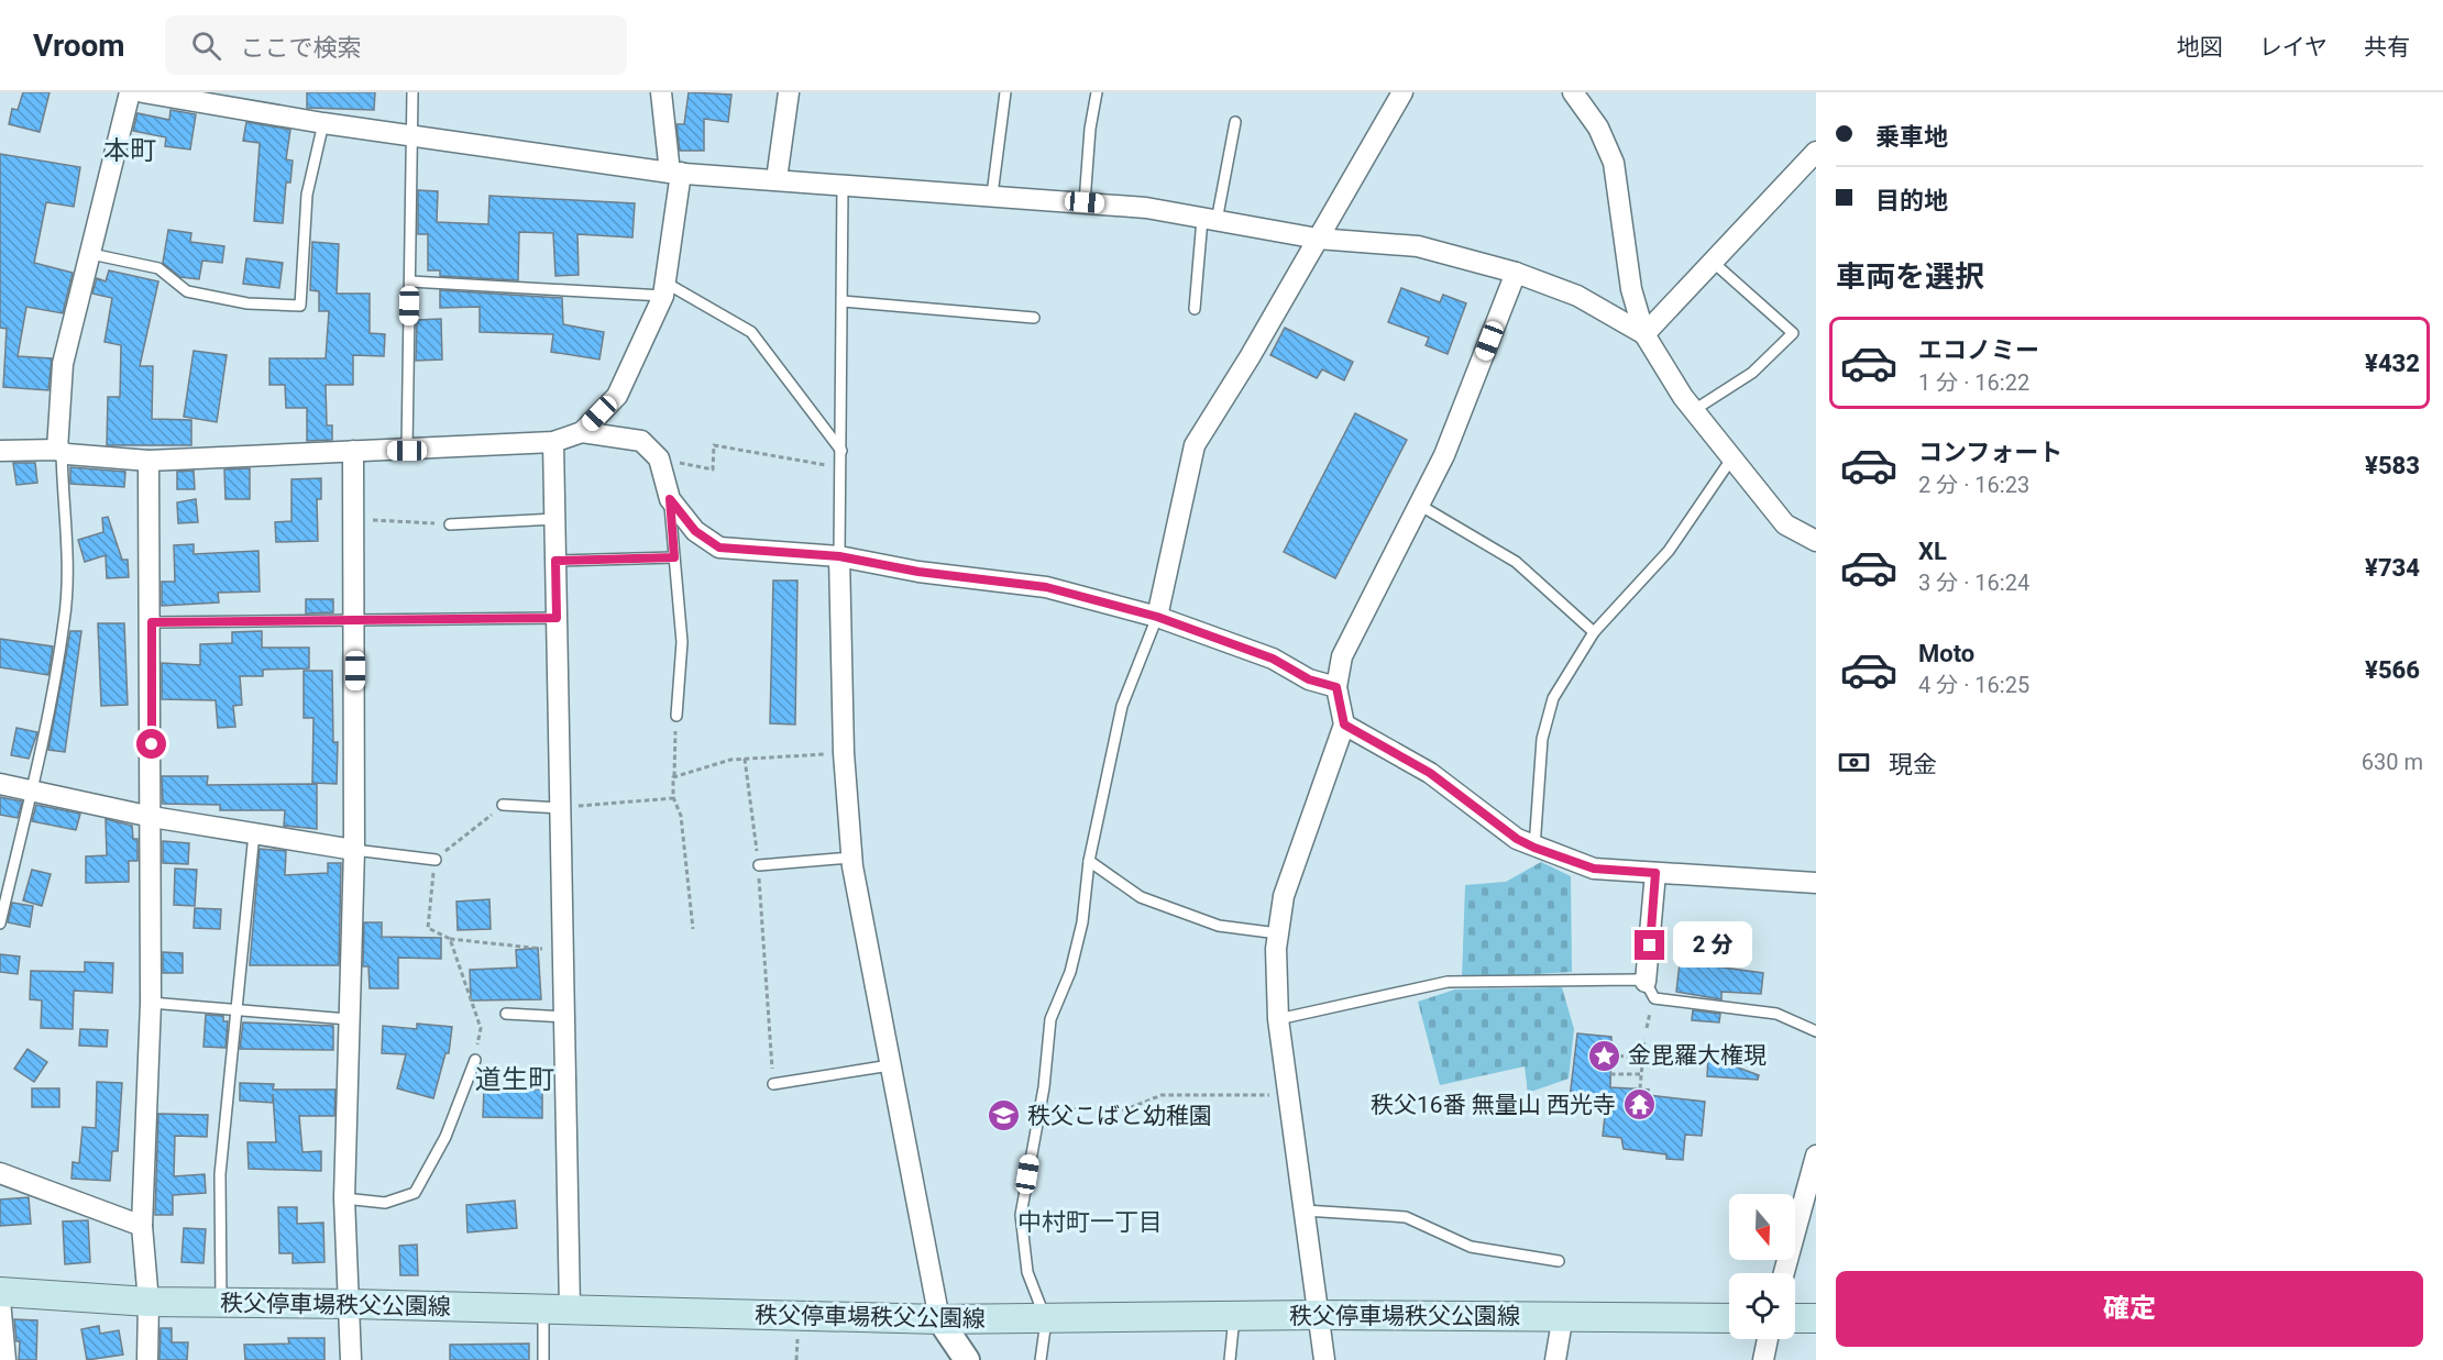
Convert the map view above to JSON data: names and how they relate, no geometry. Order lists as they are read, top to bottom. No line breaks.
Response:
{"streets":{"main road":["秩父停車場秩父公園線"]},"districts":["本町","道生町","中村町一丁目"],"places":{"place":["金毘羅大権現"],"temple":["秩父16番 無量山 西光寺"],"school or university":["秩父こばと幼稚園"]},"north":"bottom","page":{"header":"Vroom","search":"ここで検索","nav":["地図","レイヤ","共有"],"banner":["乗車地","目的地"],"heading":"車両を選択","list":[{"name":"エコノミー","note":"1 分 · 16:22","value":"¥432"},{"name":"コンフォート","note":"2 分 · 16:23","value":"¥583"},{"name":"XL","note":"3 分 · 16:24","value":"¥734"},{"name":"Moto","note":"4 分 · 16:25","value":"¥566"}],"pay":["現金","630 m"],"bubble":"2 分","buttons":"確定"}}
